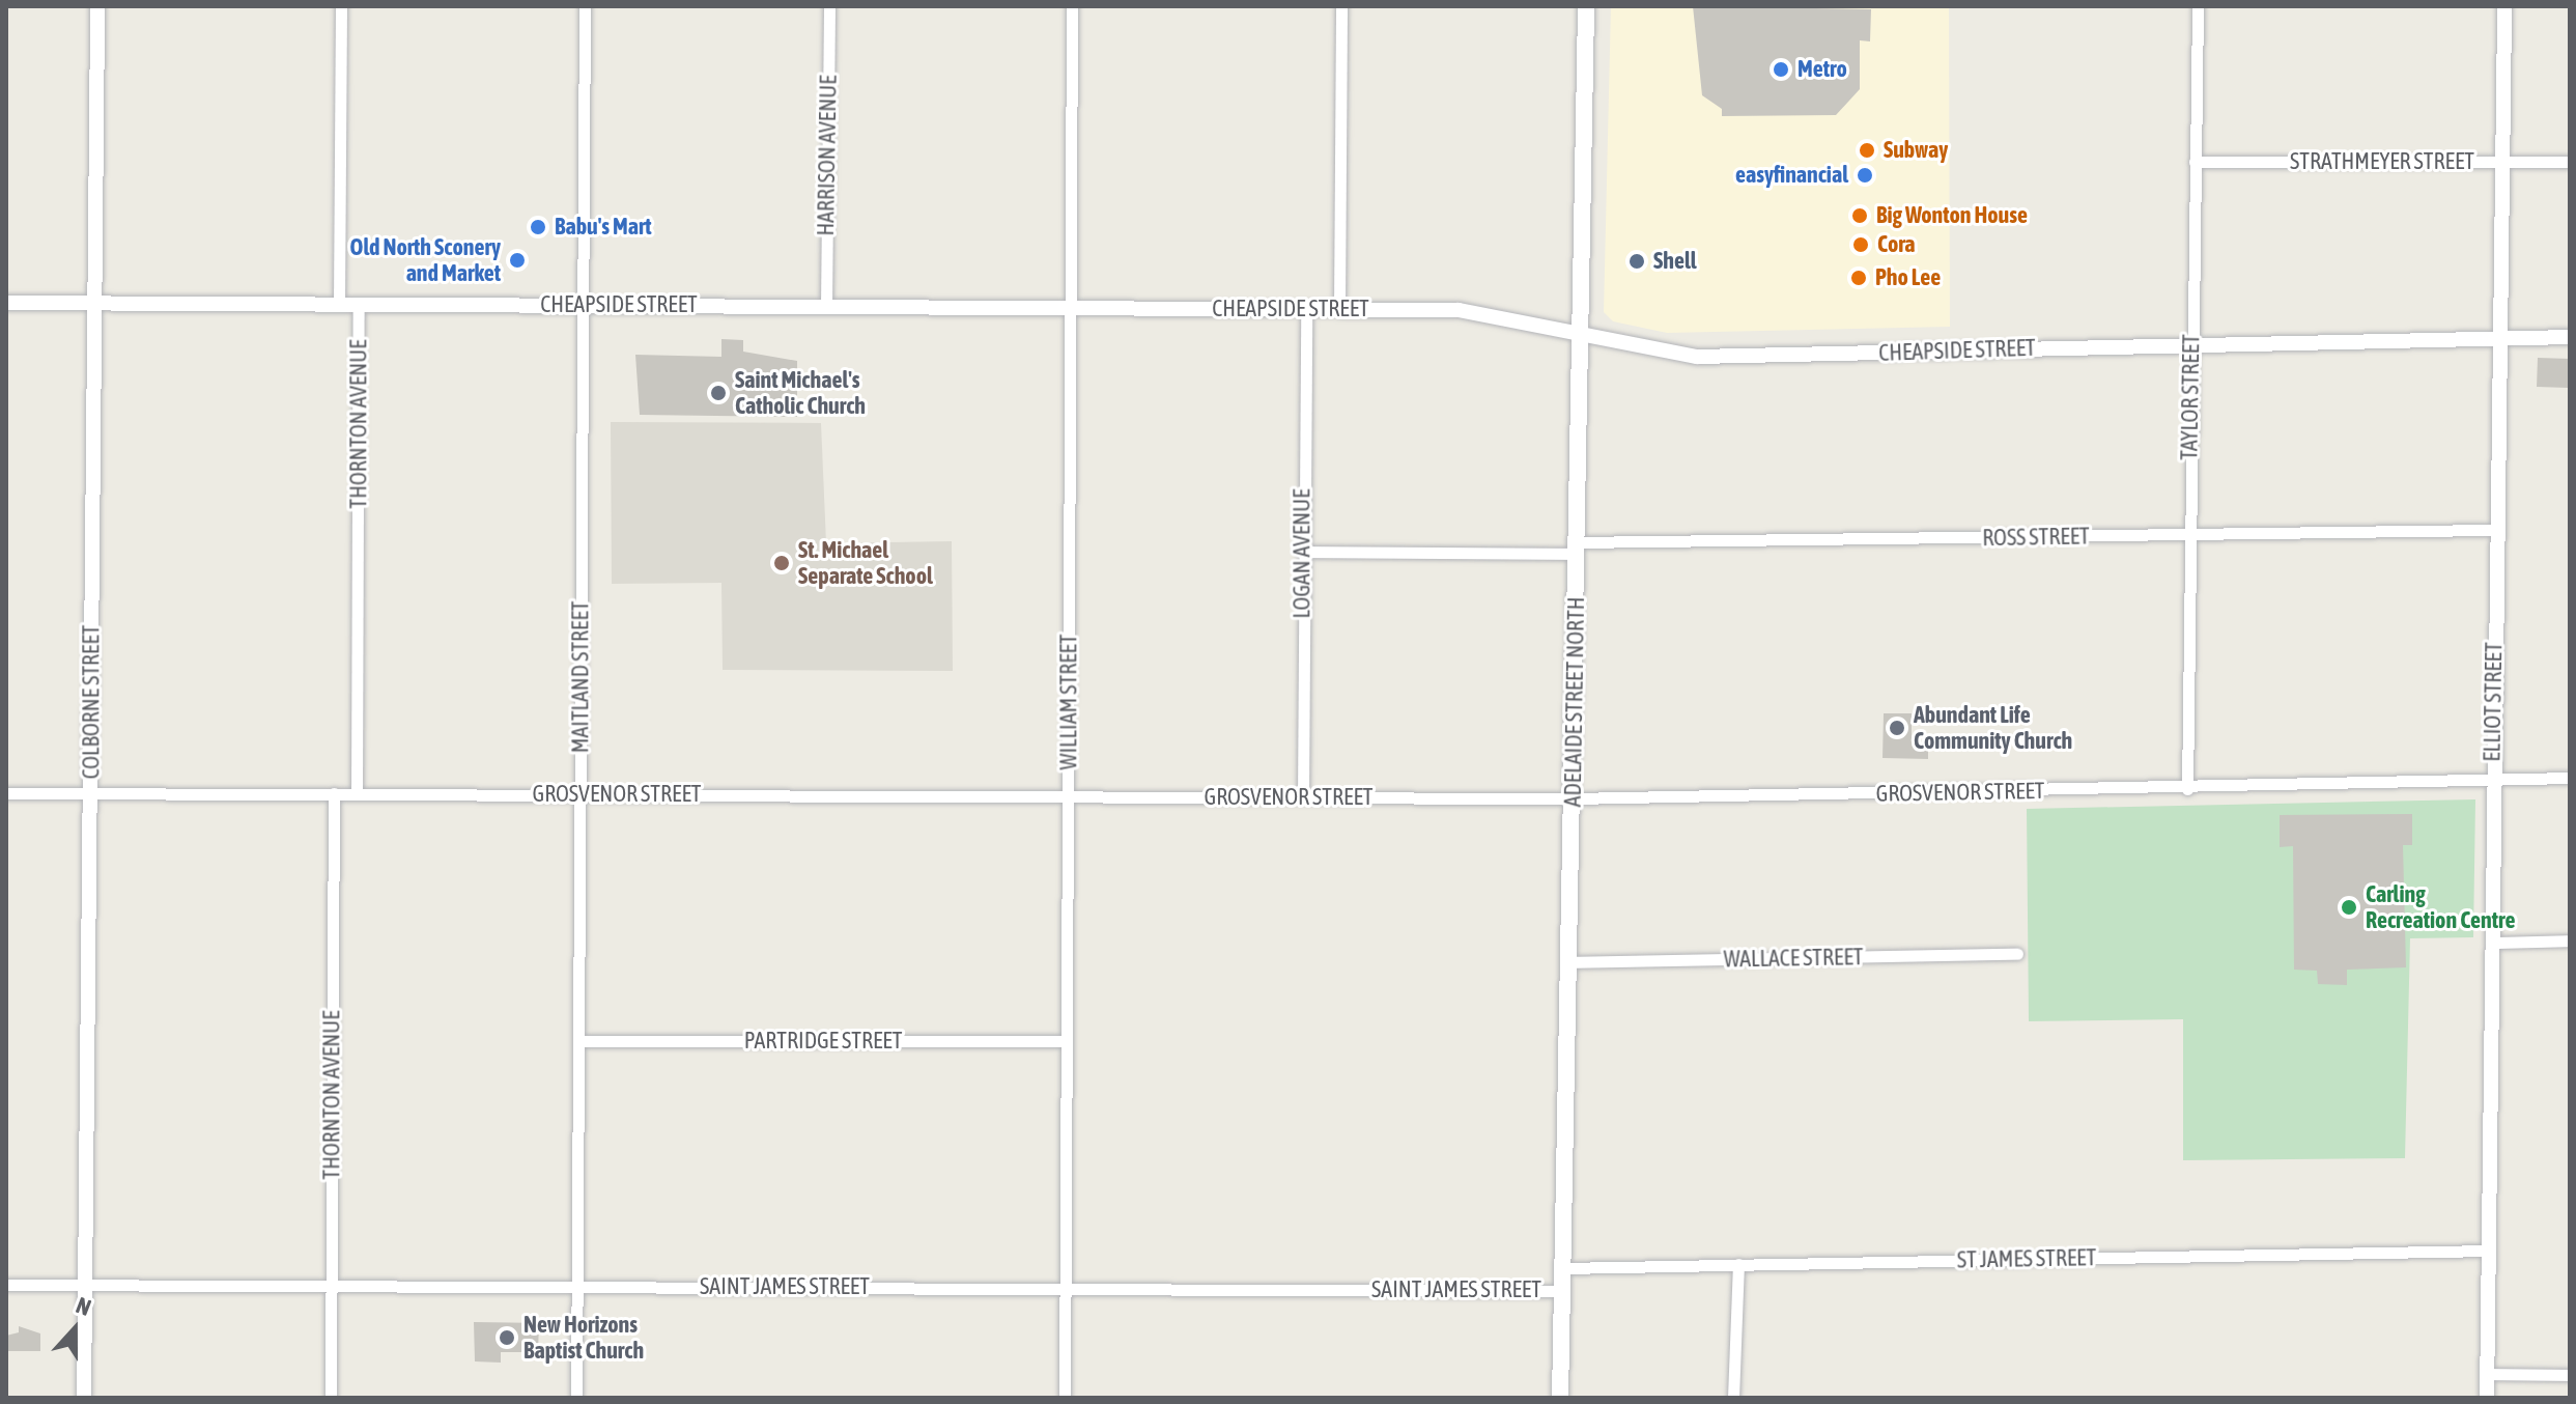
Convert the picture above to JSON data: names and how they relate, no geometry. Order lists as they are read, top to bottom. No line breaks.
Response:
{"streets":{"main road":["ADELAIDE STREET NORTH"],"street":["HARRISON AVENUE","STRATHMEYER STREET","CHEAPSIDE STREET","TAYLOR STREET","THORNTON AVENUE","ROSS STREET","LOGAN AVENUE","MAITLAND STREET","COLBORNE STREET","WILLIAM STREET","ELLIOT STREET","GROSVENOR STREET","WALLACE STREET","PARTRIDGE STREET","ST JAMES STREET","SAINT JAMES STREET"]},"crossings":[["HARRISON AVENUE","CHEAPSIDE STREET"],["STRATHMEYER STREET","TAYLOR STREET"],["STRATHMEYER STREET","ELLIOT STREET"],["CHEAPSIDE STREET","TAYLOR STREET"],["CHEAPSIDE STREET","THORNTON AVENUE"],["CHEAPSIDE STREET","LOGAN AVENUE"],["CHEAPSIDE STREET","MAITLAND STREET"],["CHEAPSIDE STREET","COLBORNE STREET"],["CHEAPSIDE STREET","WILLIAM STREET"],["CHEAPSIDE STREET","ADELAIDE STREET NORTH"],["CHEAPSIDE STREET","ELLIOT STREET"],["TAYLOR STREET","ROSS STREET"],["TAYLOR STREET","GROSVENOR STREET"],["THORNTON AVENUE","GROSVENOR STREET"],["THORNTON AVENUE","SAINT JAMES STREET"],["ROSS STREET","LOGAN AVENUE"],["ROSS STREET","ADELAIDE STREET NORTH"],["ROSS STREET","ELLIOT STREET"],["LOGAN AVENUE","GROSVENOR STREET"],["MAITLAND STREET","GROSVENOR STREET"],["MAITLAND STREET","PARTRIDGE STREET"],["MAITLAND STREET","SAINT JAMES STREET"],["COLBORNE STREET","GROSVENOR STREET"],["COLBORNE STREET","SAINT JAMES STREET"],["WILLIAM STREET","GROSVENOR STREET"],["WILLIAM STREET","PARTRIDGE STREET"],["WILLIAM STREET","SAINT JAMES STREET"],["ADELAIDE STREET NORTH","GROSVENOR STREET"],["ADELAIDE STREET NORTH","WALLACE STREET"],["ADELAIDE STREET NORTH","ST JAMES STREET"],["ADELAIDE STREET NORTH","SAINT JAMES STREET"],["ELLIOT STREET","GROSVENOR STREET"],["ELLIOT STREET","ST JAMES STREET"]],"places":["Metro","Subway","easyfinancial","Big Wonton House","Babu's Mart","Cora","Old North Sconery and Market","Shell","Pho Lee","Saint Michael's Catholic Church","St. Michael Separate School","Abundant Life Community Church","Carling Recreation Centre","New Horizons Baptist Church"],"north":"top"}
